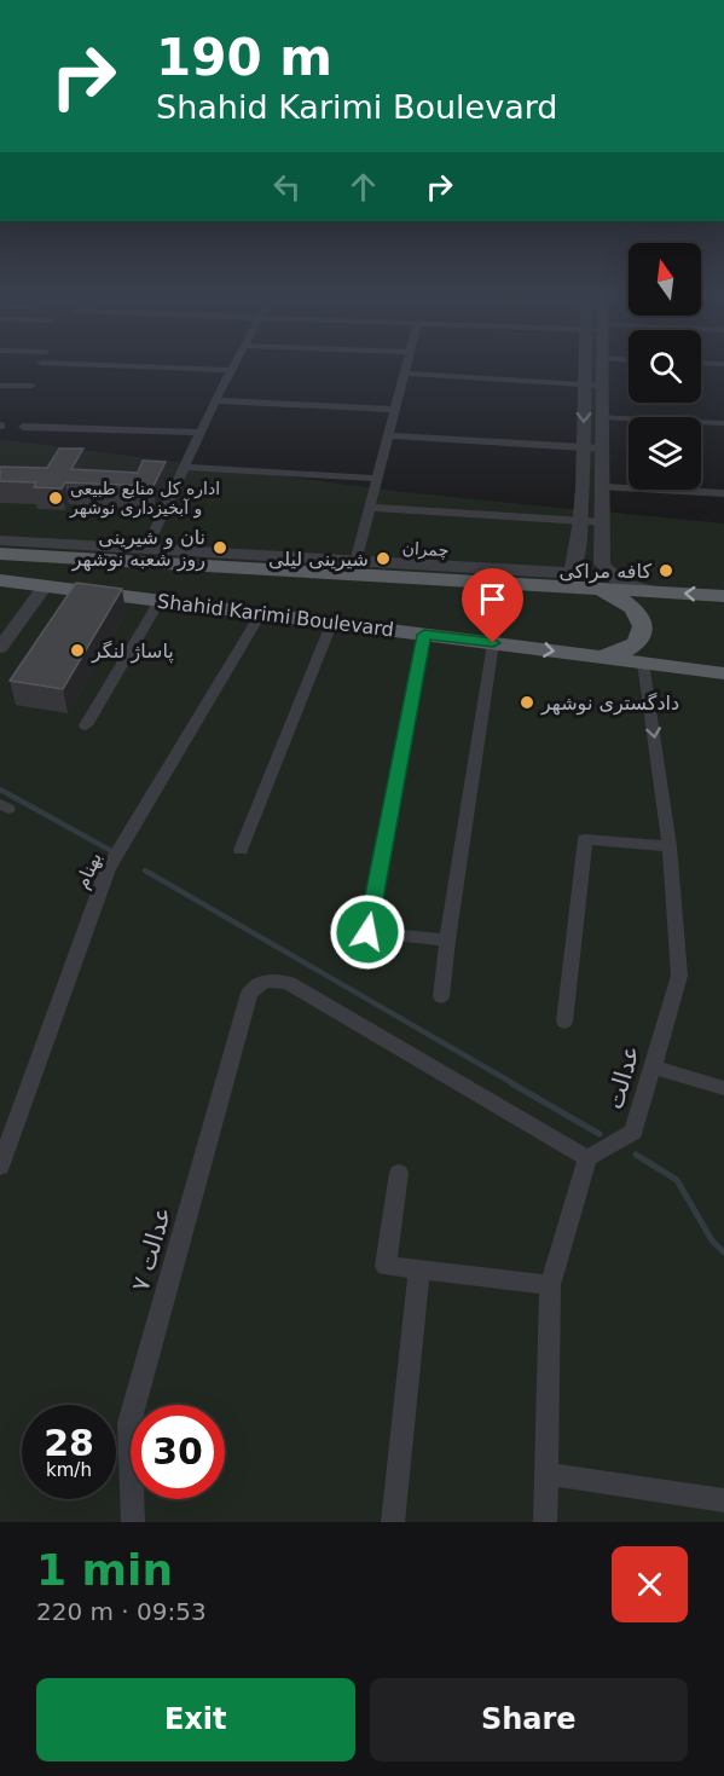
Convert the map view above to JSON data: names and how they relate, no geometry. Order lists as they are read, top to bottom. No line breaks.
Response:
{"streets":{"main road":["Shahid Karimi Boulevard"],"street":["چمران","بهنام","عدالت","۷ عدالت"]},"crossings":[["چمران","Shahid Karimi Boulevard"],["Shahid Karimi Boulevard","بهنام"],["Shahid Karimi Boulevard","عدالت"],["عدالت","۷ عدالت"]],"places":["اداره كل منابع طبيعی و آبخيزداری نوشهر","نان و شیرینی روز شعبه نوشهر","شیرینی لیلی","کافه مراکی","پاساژ لنگر","دادگستری نوشهر"],"north":"top","page":{"turn":["190 m","Shahid Karimi Boulevard"],"speed":"28 km/h","limit":"30","heading":["1 min","220 m · 09:53"],"buttons":["Exit","Share"]}}
